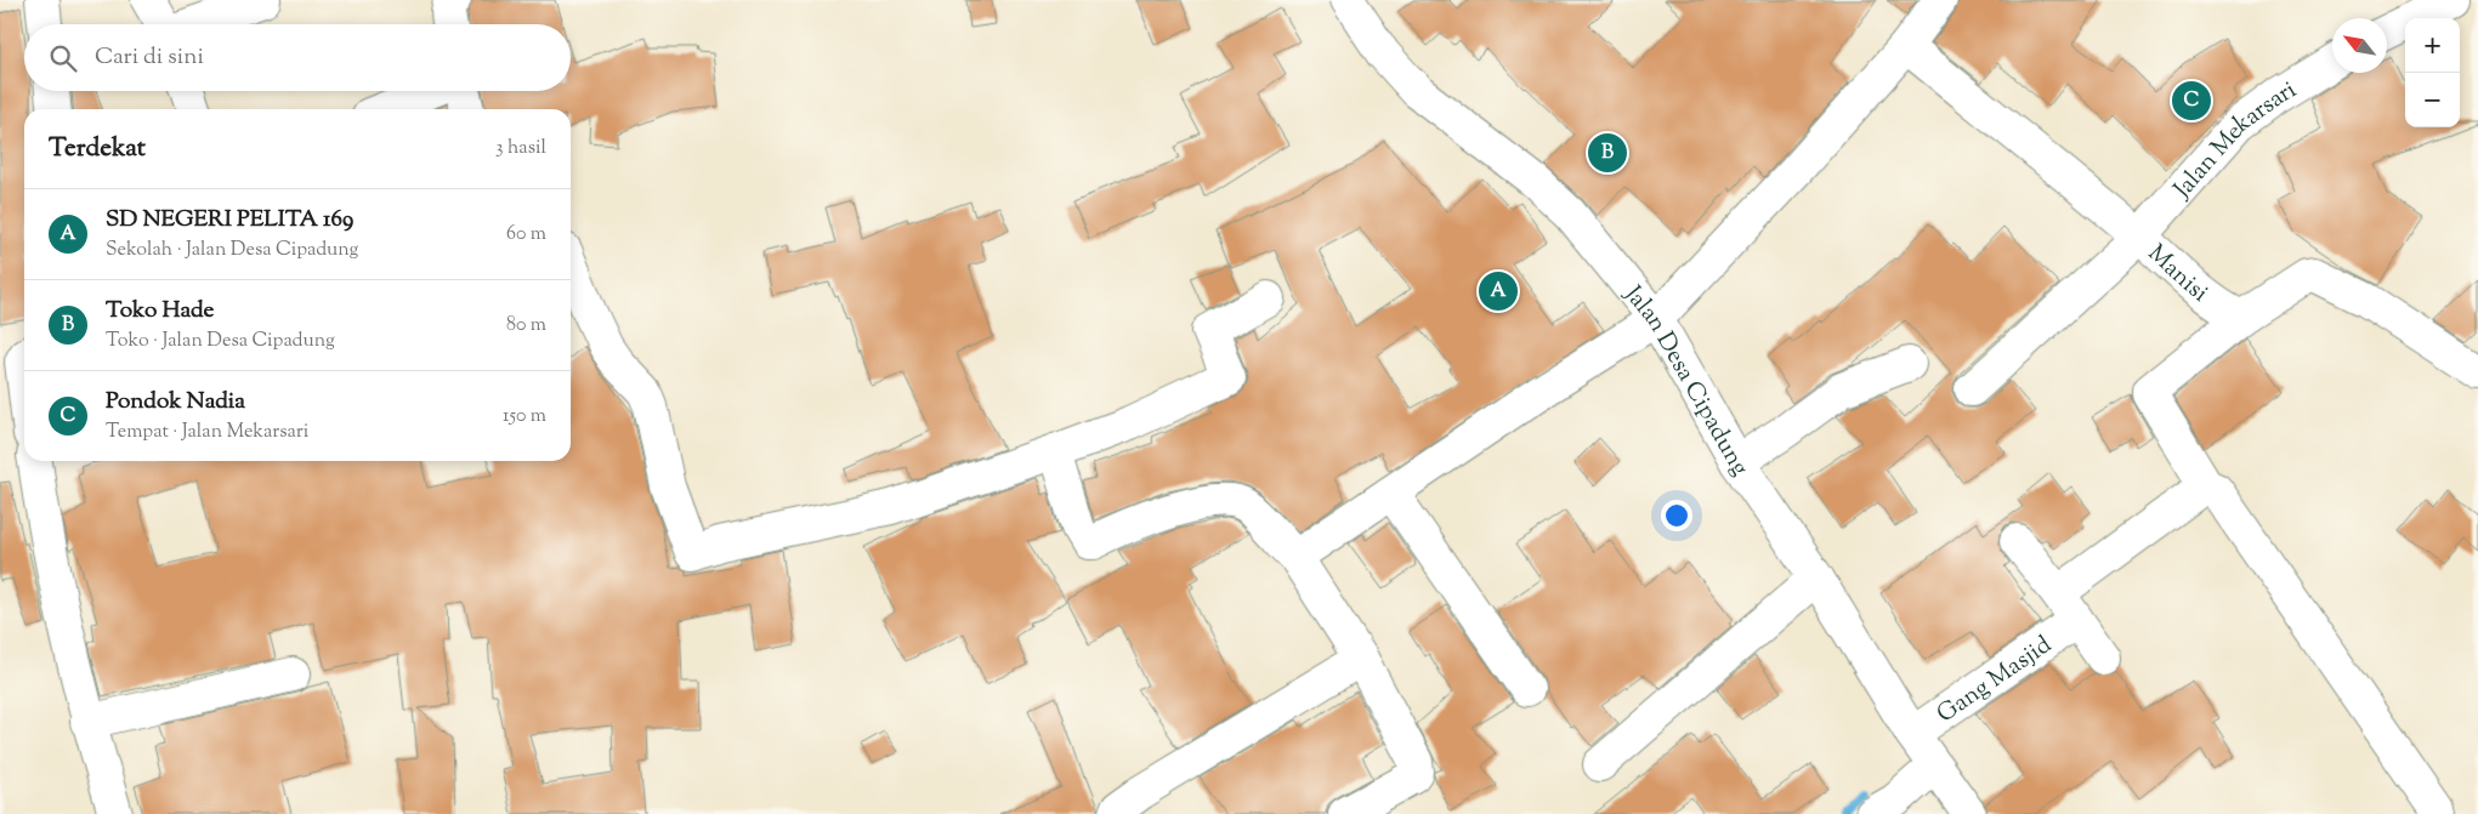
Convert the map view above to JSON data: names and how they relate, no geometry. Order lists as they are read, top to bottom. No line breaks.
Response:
{"streets":{"street":["Jalan Mekarsari","Manisi","Jalan Desa Cipadung","Gang Masjid"]},"crossings":[["Jalan Mekarsari","Manisi"],["Jalan Desa Cipadung","Gang Masjid"]],"north":"top left","page":{"map_buttons":["+","−"],"search":"Cari di sini","pins":["C","B","A"],"heading":["Terdekat","3 hasil"],"list":[{"mark":"A","name":"SD NEGERI PELITA 169","note":"Sekolah · Jalan Desa Cipadung","value":"60 m"},{"mark":"B","name":"Toko Hade","note":"Toko · Jalan Desa Cipadung","value":"80 m"},{"mark":"C","name":"Pondok Nadia","note":"Tempat · Jalan Mekarsari","value":"150 m"}]}}
